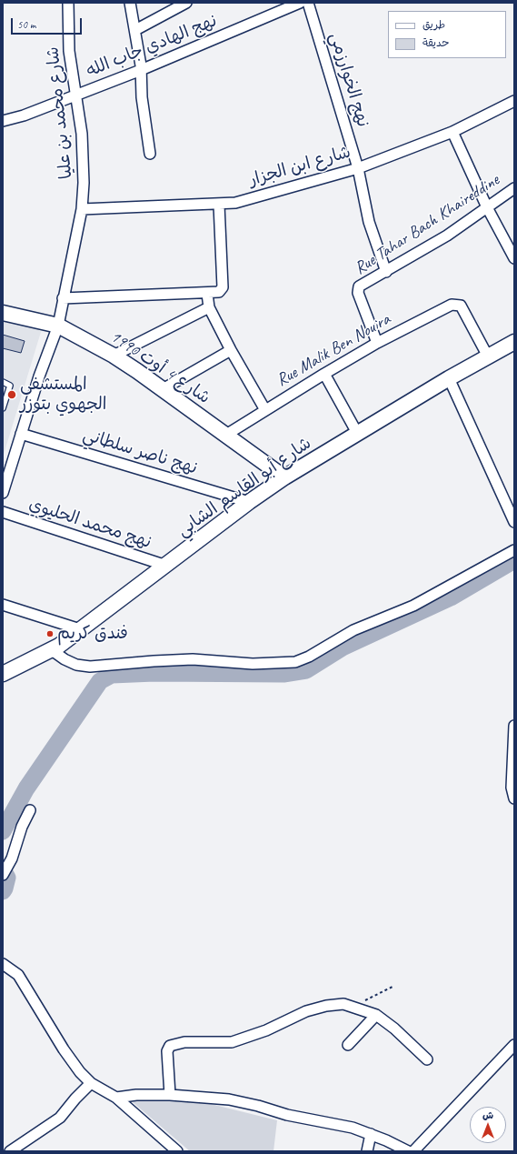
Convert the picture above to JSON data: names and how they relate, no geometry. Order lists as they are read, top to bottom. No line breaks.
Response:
{"streets":{"main road":["شارع 4 أوت 1990","شارع أبو القاسم الشابي"],"street":["نهج الهادي جاب الله","نهج الخوارزمي","شارع محمد بن عليا","شارع ابن الجزار","Rue Tahar Bach Khaireddine","Rue Malik Ben Nouira","نهج ناصر سلطاني","نهج محمد الحليوي"]},"crossings":[["نهج الهادي جاب الله","شارع محمد بن عليا"],["نهج الخوارزمي","شارع ابن الجزار"],["نهج الخوارزمي","Rue Tahar Bach Khaireddine"],["شارع محمد بن عليا","شارع ابن الجزار"],["شارع محمد بن عليا","شارع 4 أوت 1990"],["شارع محمد بن عليا","نهج ناصر سلطاني"],["Rue Tahar Bach Khaireddine","Rue Malik Ben Nouira"],["Rue Malik Ben Nouira","شارع 4 أوت 1990"],["Rue Malik Ben Nouira","شارع أبو القاسم الشابي"],["شارع 4 أوت 1990","شارع أبو القاسم الشابي"],["نهج ناصر سلطاني","شارع أبو القاسم الشابي"],["شارع أبو القاسم الشابي","نهج محمد الحليوي"]],"places":["المستشفى الجهوي بتوزر","فندق كريم"],"legend":["طريق","حديقة"],"scale_bar":"50 m","north":"top"}
